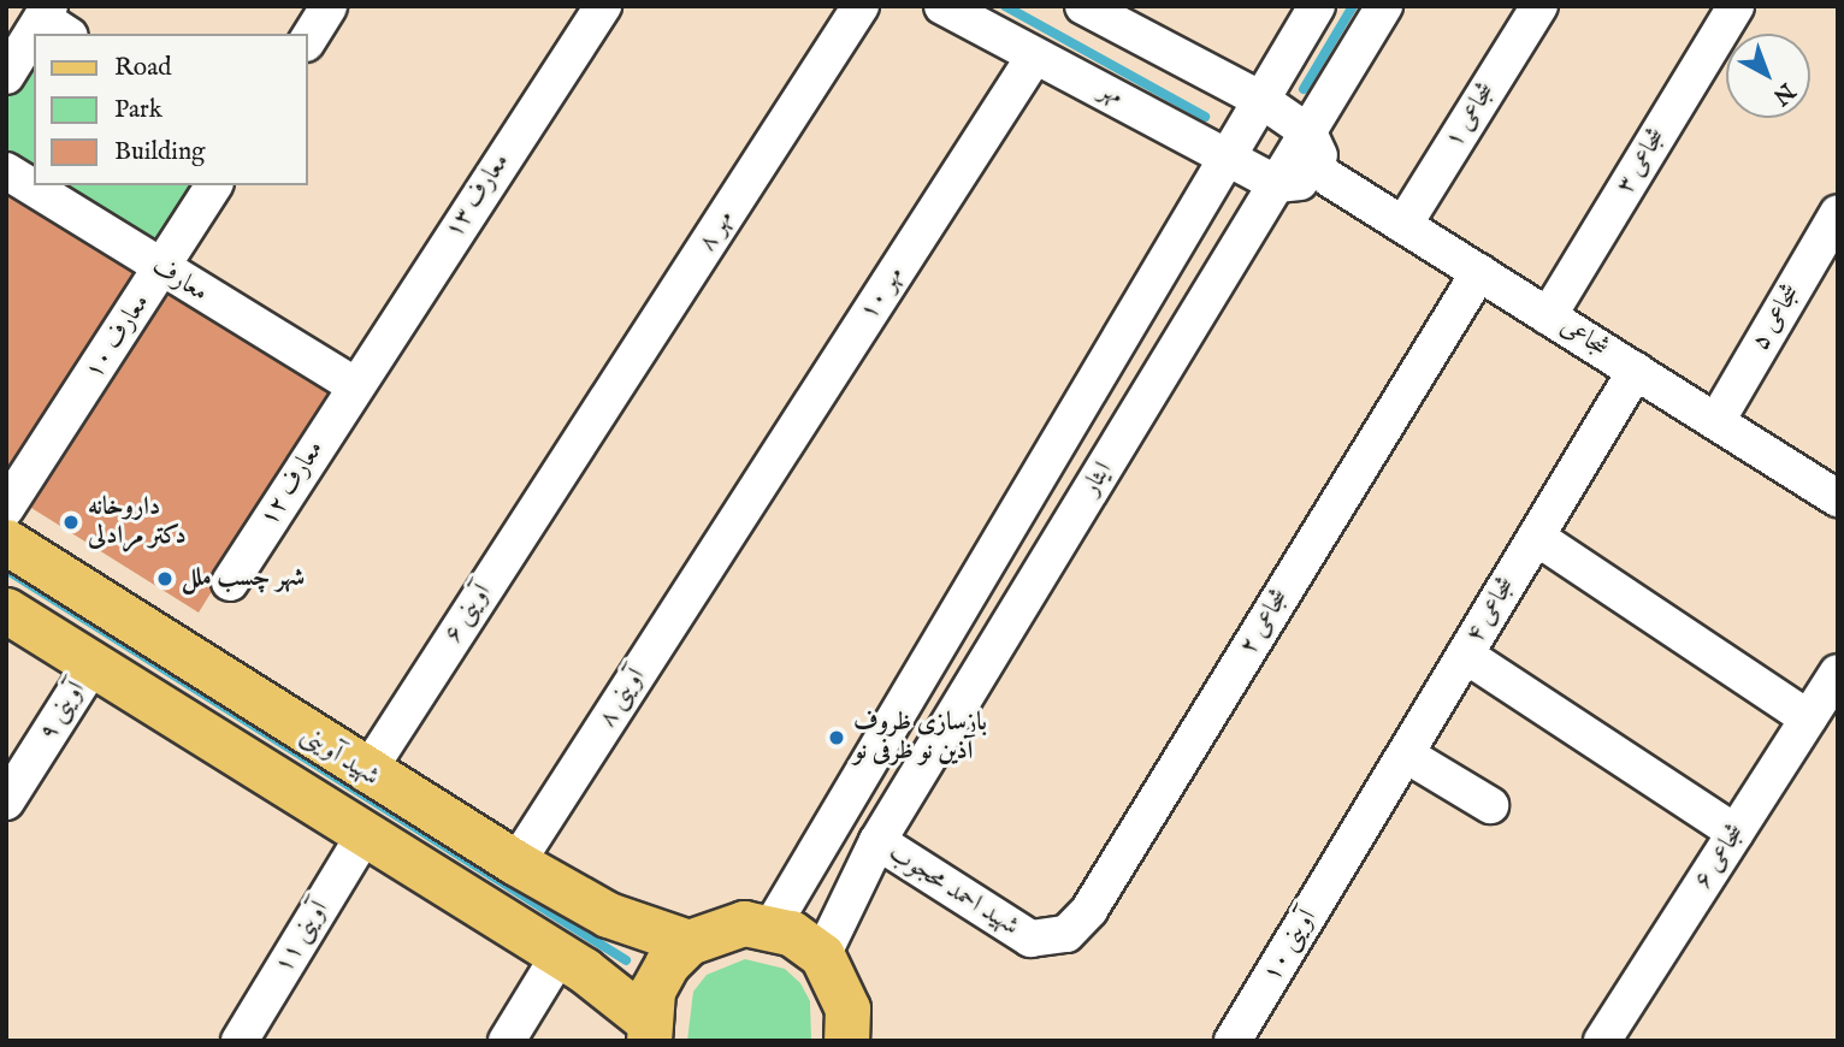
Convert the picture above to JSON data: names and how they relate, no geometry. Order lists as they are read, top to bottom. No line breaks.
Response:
{"streets":{"main road":["شهید آوینی"],"street":["مهر","شجاعی ۱","شجاعی ۳","معارف ۱۳","مهر ۸","معارف","مهر ۱۰","شجاعی ۵","معارف ۱۰","شجاعی","ایثار","معارف ۱۲","شجاعی ۴","۶ آوینی","شجاعی ۲","۸ آوینی","۹ آوینی","شجاعی ۶","شهید احمد محجوب","۱۱ آوینی","۱۰ آوینی"]},"crossings":[["مهر","مهر ۱۰"],["مهر","ایثار"],["شجاعی ۱","شجاعی"],["شجاعی ۳","شجاعی"],["معارف ۱۳","معارف"],["معارف ۱۳","معارف ۱۲"],["مهر ۸","۶ آوینی"],["معارف","معارف ۱۰"],["معارف","معارف ۱۲"],["مهر ۱۰","۸ آوینی"],["شجاعی ۵","شجاعی"],["شجاعی","شجاعی ۴"],["شجاعی","شجاعی ۲"],["ایثار","شهید احمد محجوب"],["شجاعی ۴","۱۰ آوینی"],["۶ آوینی","شهید آوینی"],["شجاعی ۲","شهید احمد محجوب"],["۸ آوینی","شهید آوینی"],["۹ آوینی","شهید آوینی"],["شهید آوینی","۱۱ آوینی"]],"places":["داروخانه دکتر مرادلی","شهر چسب ملل","بازسازی ظروف آذین نو ظرفی نو"],"legend":["Road","Park","Building"],"north":"bottom right"}
